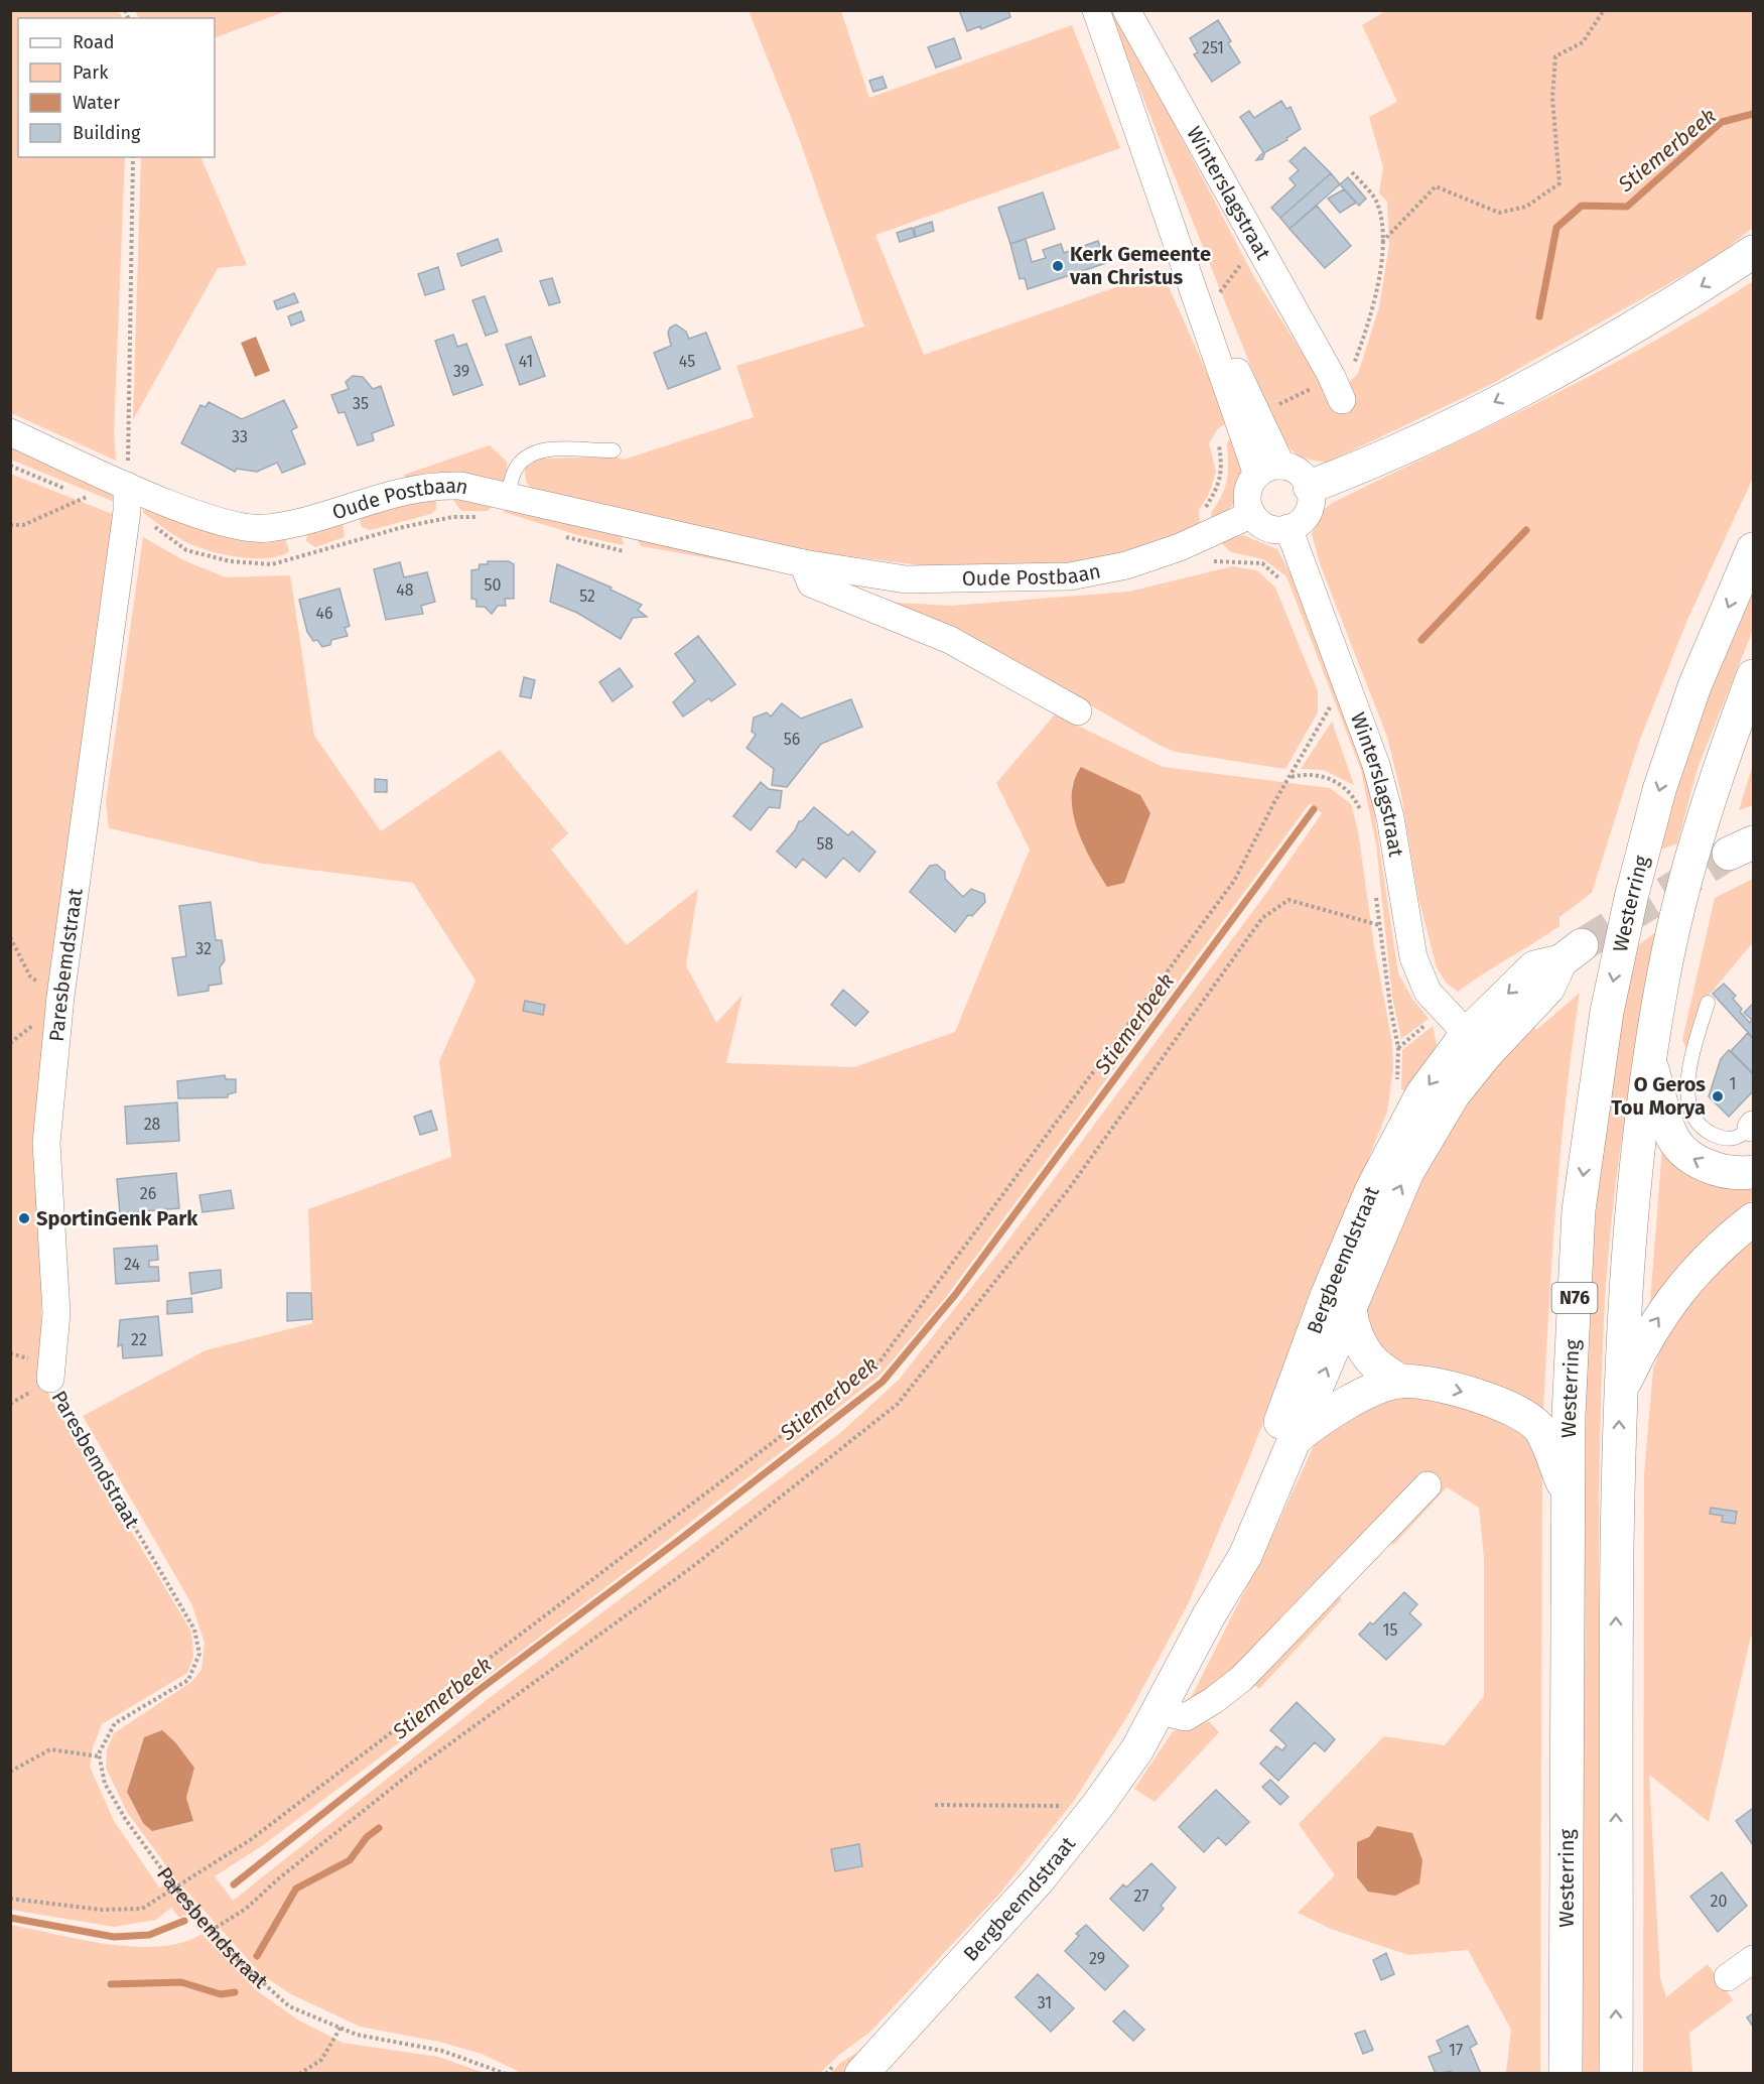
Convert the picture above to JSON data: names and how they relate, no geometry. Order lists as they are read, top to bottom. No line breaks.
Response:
{"streets":{"main road":["Westerring","Bergbeemdstraat","N76"],"street":["Winterslagstraat","Oude Postbaan","Paresbemdstraat"]},"crossings":[["Winterslagstraat","Oude Postbaan"],["Winterslagstraat","Bergbeemdstraat"],["Oude Postbaan","Paresbemdstraat"]],"water":["Stiemerbeek"],"places":["Kerk Gemeente van Christus","O Geros Tou Morya","SportinGenk Park"],"house_numbers":["251","41","45","39","35","33","50","48","52","46","56","58","32","1","28","26","24","22","15","27","20","29","31","17"],"legend":["Road","Park","Water","Building"]}
